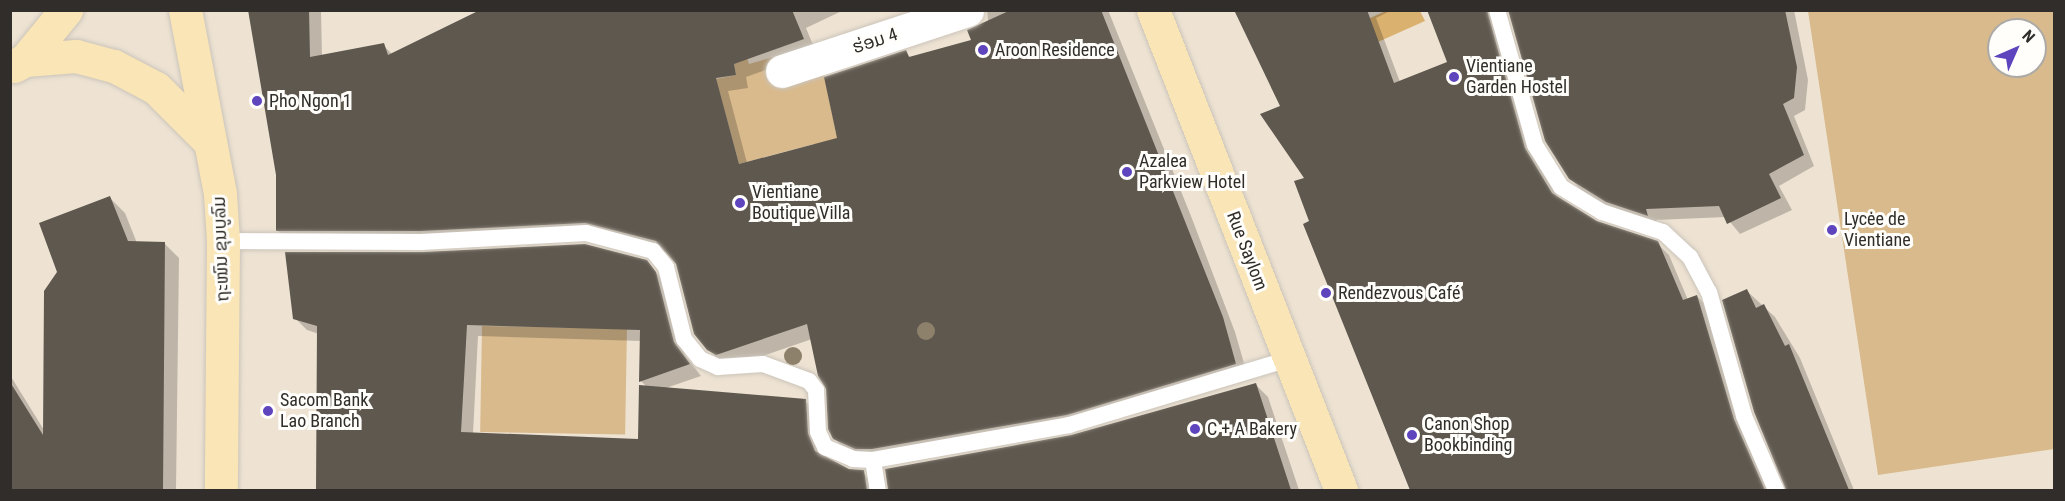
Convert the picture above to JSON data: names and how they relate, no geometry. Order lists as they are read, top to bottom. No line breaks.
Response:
{"streets":{"street":["ຮ່ອມ 4","ຖະໜົນ ຂຸນບູລົມ","Rue Saylom"]},"places":["Aroon Residence","Vientiane Garden Hostel","Pho Ngon 1","Azalea Parkview Hotel","Vientiane Boutique Villa","Lycėe de Vientiane","Rendezvous Café","Sacom Bank Lao Branch","C + A Bakery","Canon Shop Bookbinding"],"north":"top right"}
